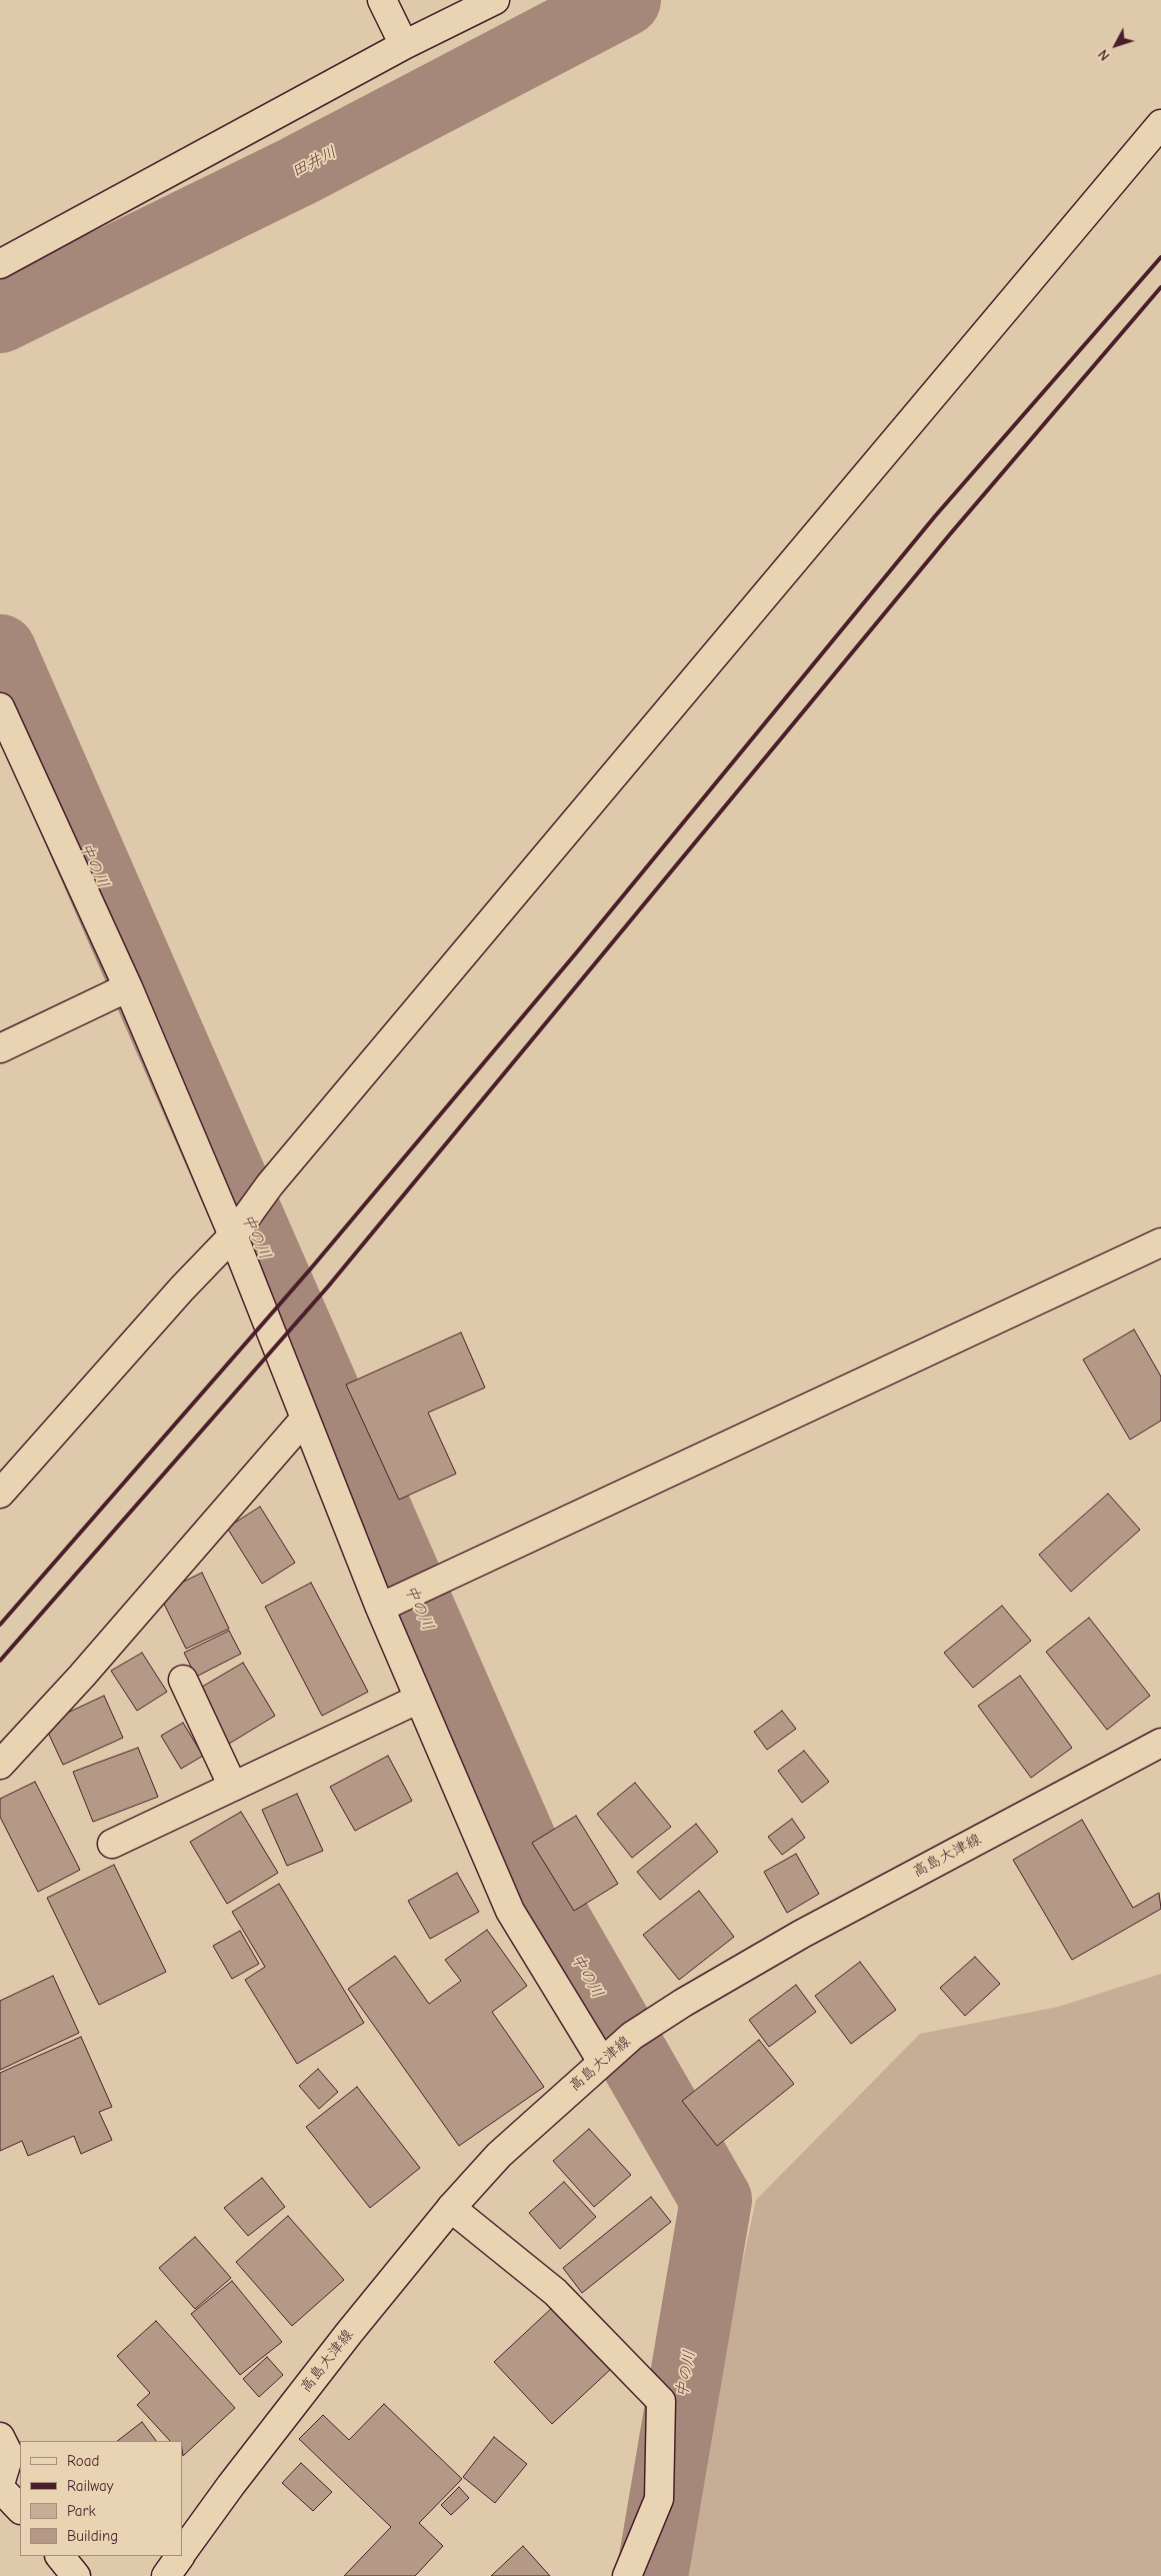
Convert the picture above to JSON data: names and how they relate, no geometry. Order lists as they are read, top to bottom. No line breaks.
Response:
{"streets":{"street":["高島大津線"]},"water":["田井川","中の川"],"legend":["Road","Railway","Park","Building"],"north":"bottom left"}
